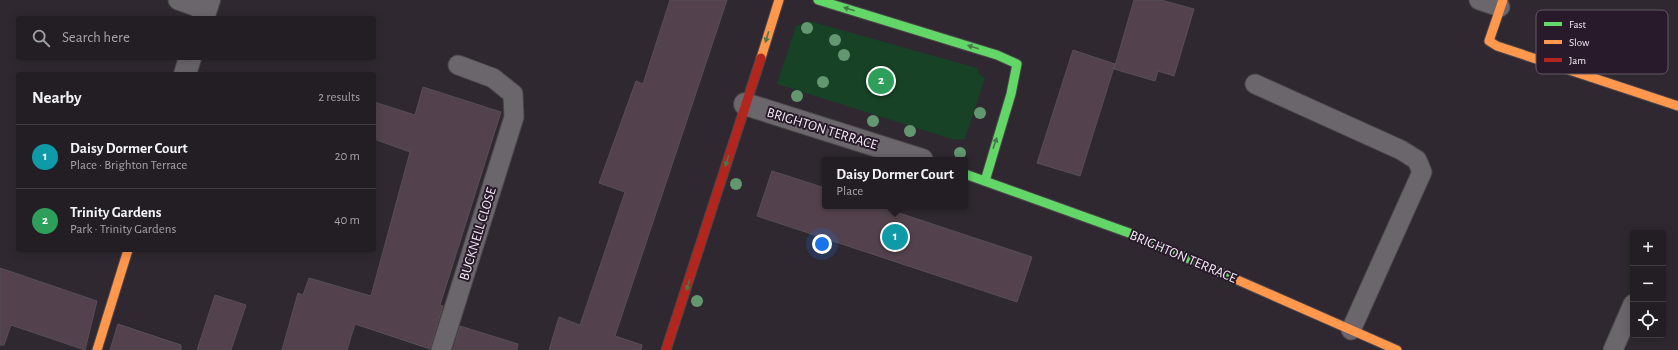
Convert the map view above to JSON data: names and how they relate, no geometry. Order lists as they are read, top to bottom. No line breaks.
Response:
{"streets":{"street":["BRIGHTON TERRACE"],"lane":["BUCKNELL CLOSE"]},"legend":["Fast","Slow","Jam"],"page":{"search":"Search here","pins":["2","1"],"heading":["Nearby","2 results"],"list":[{"mark":"1","name":"Daisy Dormer Court","note":"Place · Brighton Terrace","value":"20 m"},{"mark":"2","name":"Trinity Gardens","note":"Park · Trinity Gardens","value":"40 m"}],"popup":["Daisy Dormer Court","Place"],"map_buttons":["+","−"]}}
